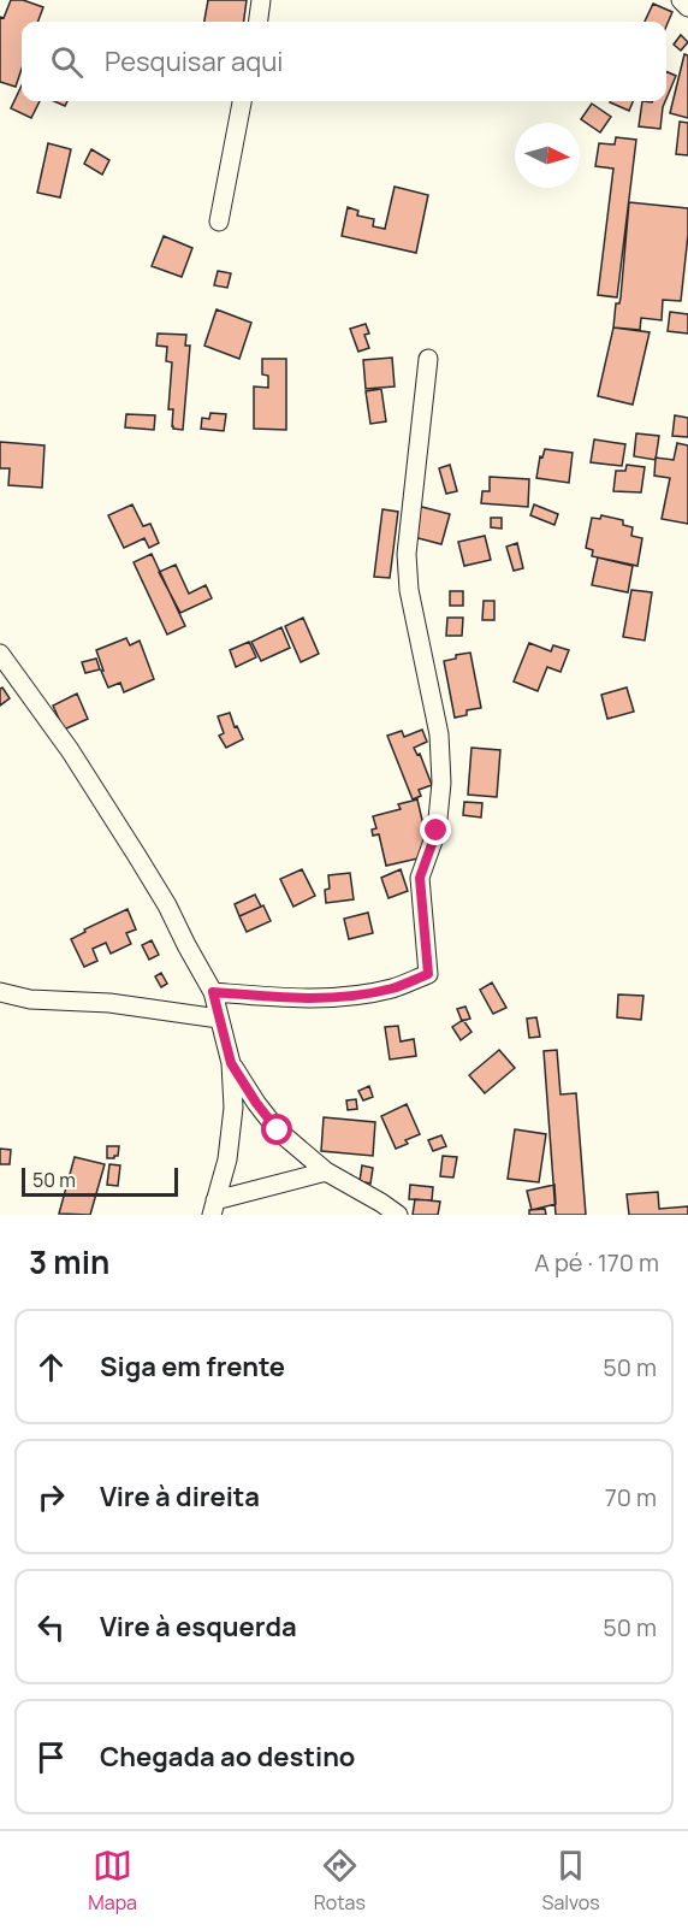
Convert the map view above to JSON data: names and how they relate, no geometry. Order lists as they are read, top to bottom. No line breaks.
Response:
{"scale_bar":"50 m","north":"right","page":{"search":"Pesquisar aqui","scale":"50 m","heading":["3 min","A pé · 170 m"],"list":[["Siga em frente","50 m"],["Vire à direita","70 m"],["Vire à esquerda","50 m"],"Chegada ao destino"],"nav":["Mapa","Rotas","Salvos"]}}
